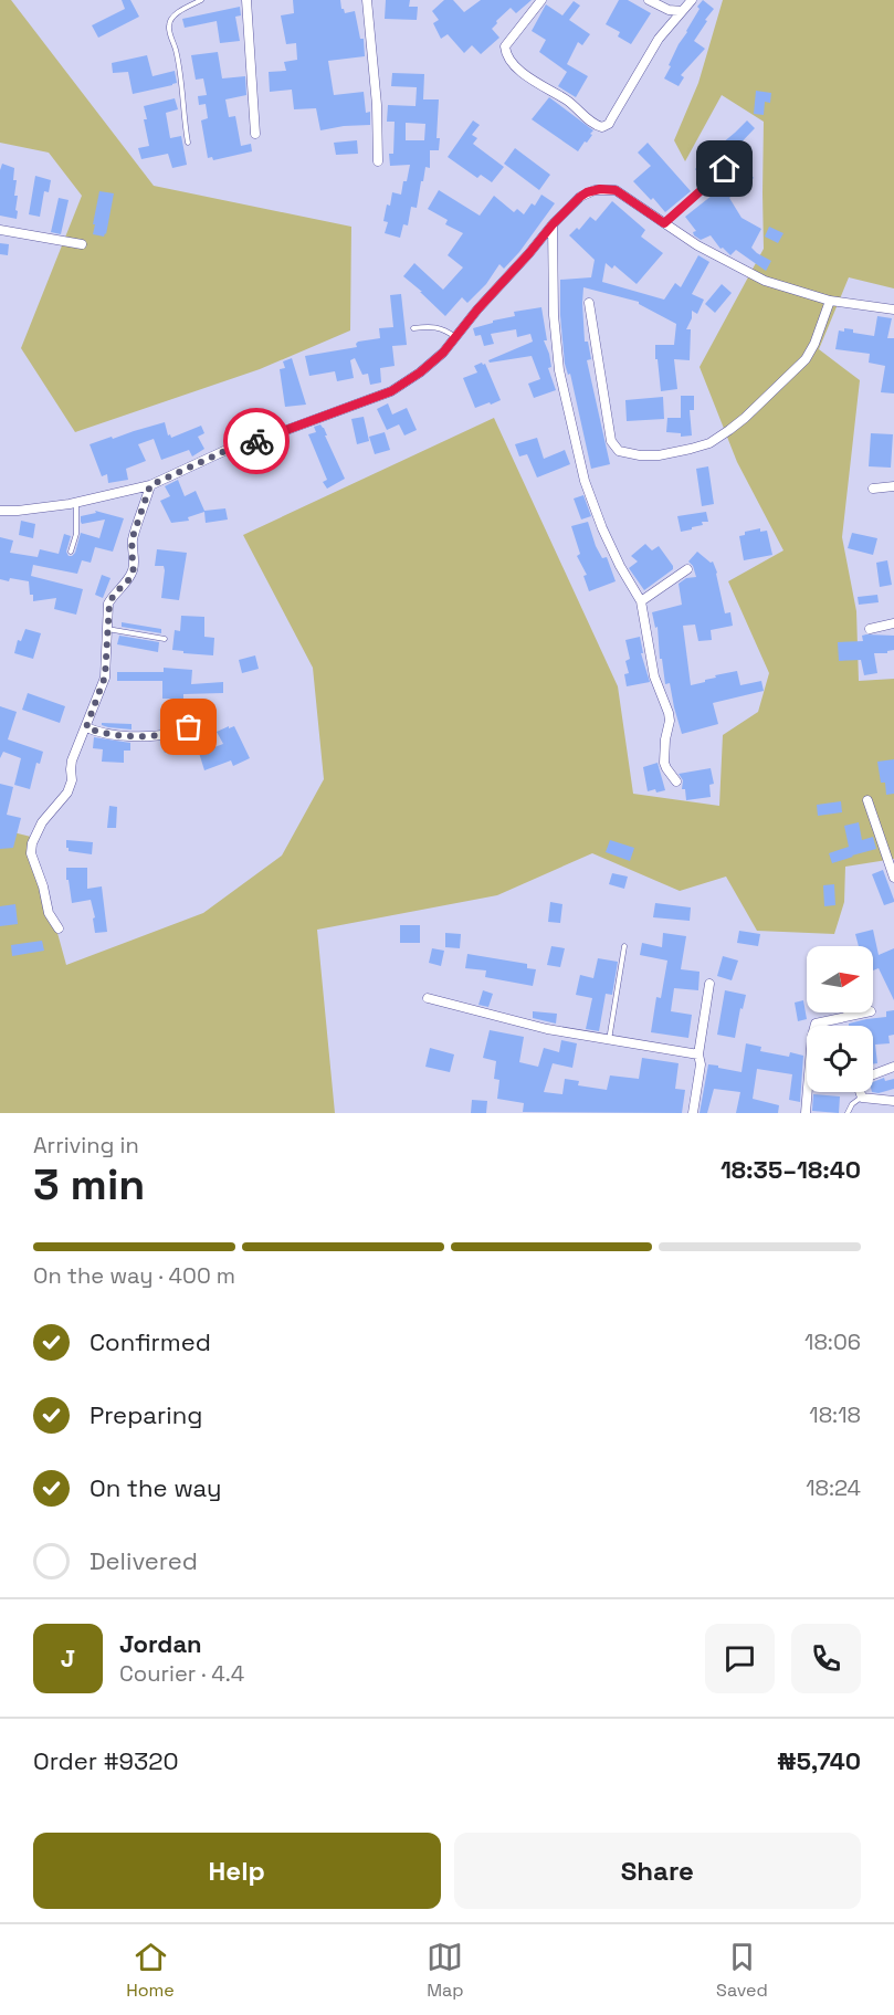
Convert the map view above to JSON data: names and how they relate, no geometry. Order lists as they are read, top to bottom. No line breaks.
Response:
{"north":"right","page":{"heading":["3 min","Arriving in","18:35–18:40"],"panel":["Jordan","Courier · 4.4","Order #9320","₦5,740"],"bar":"On the way · 400 m","list":[["Confirmed","18:06"],["Preparing","18:18"],["On the way","18:24"],"Delivered"],"round":"J","buttons":["Help","Share"],"tabs":["Home","Map","Saved"]}}
